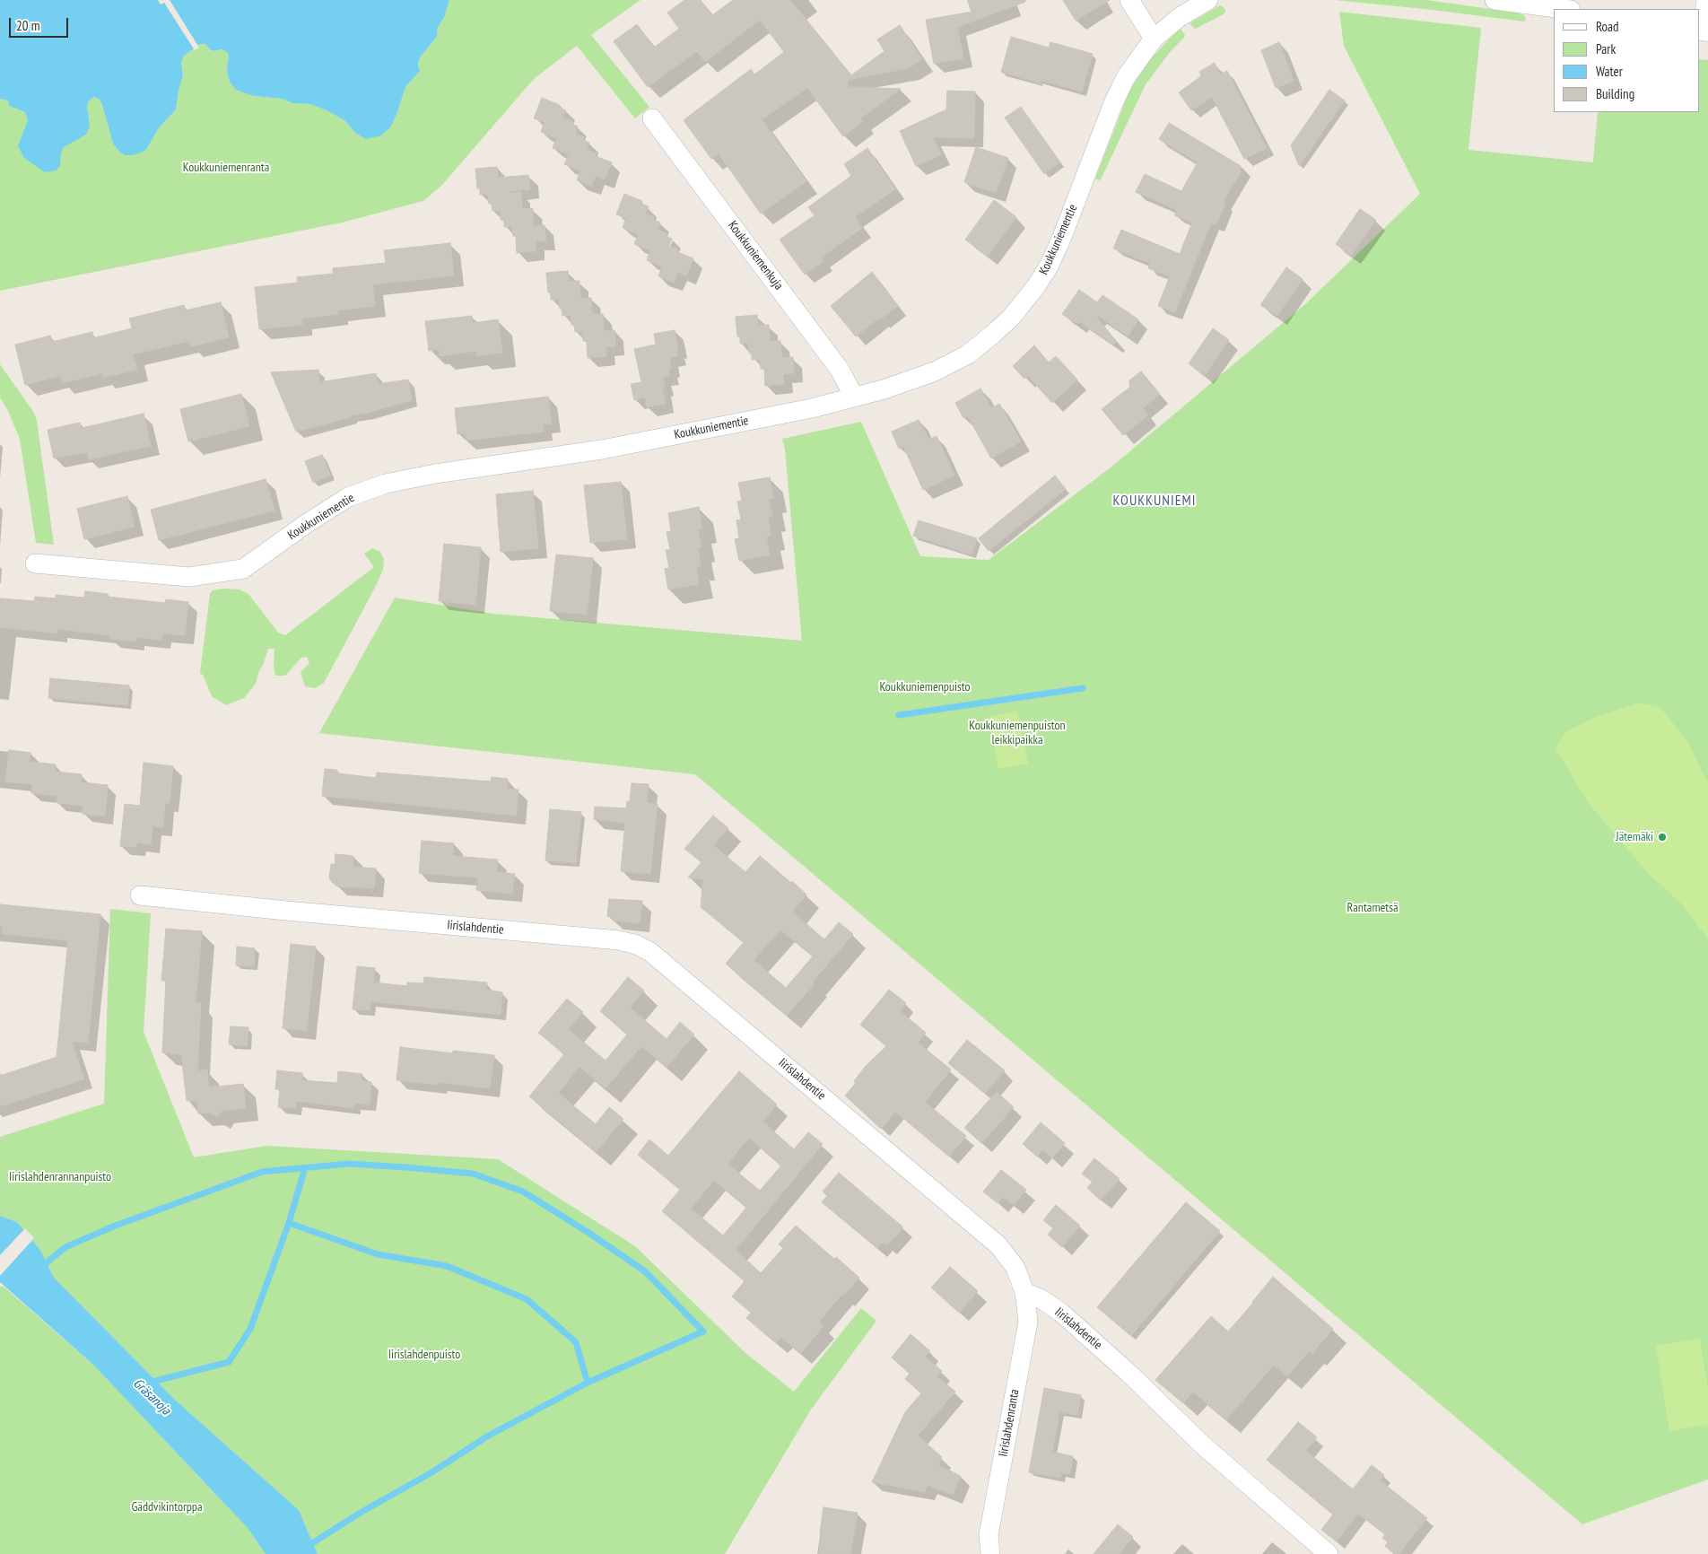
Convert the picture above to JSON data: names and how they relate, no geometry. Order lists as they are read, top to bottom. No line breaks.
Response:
{"streets":{"street":["Koukkuniementie","Koukkuniemenkuja","Iirislahdentie","Iirislahdenranta"]},"crossings":[["Koukkuniementie","Koukkuniemenkuja"],["Iirislahdentie","Iirislahdenranta"]],"districts":["KOUKKUNIEMI"],"water":["Gräsanoja"],"parks":["Koukkuniemenranta","Koukkuniemenpuisto","Koukkuniemenpuiston leikkipaikka","Rantametsä","Iirislahdenrannanpuisto","Iirislahdenpuisto","Gäddvikintorppa"],"places":["Jätemäki"],"legend":["Road","Park","Water","Building"],"scale_bar":"20 m"}
